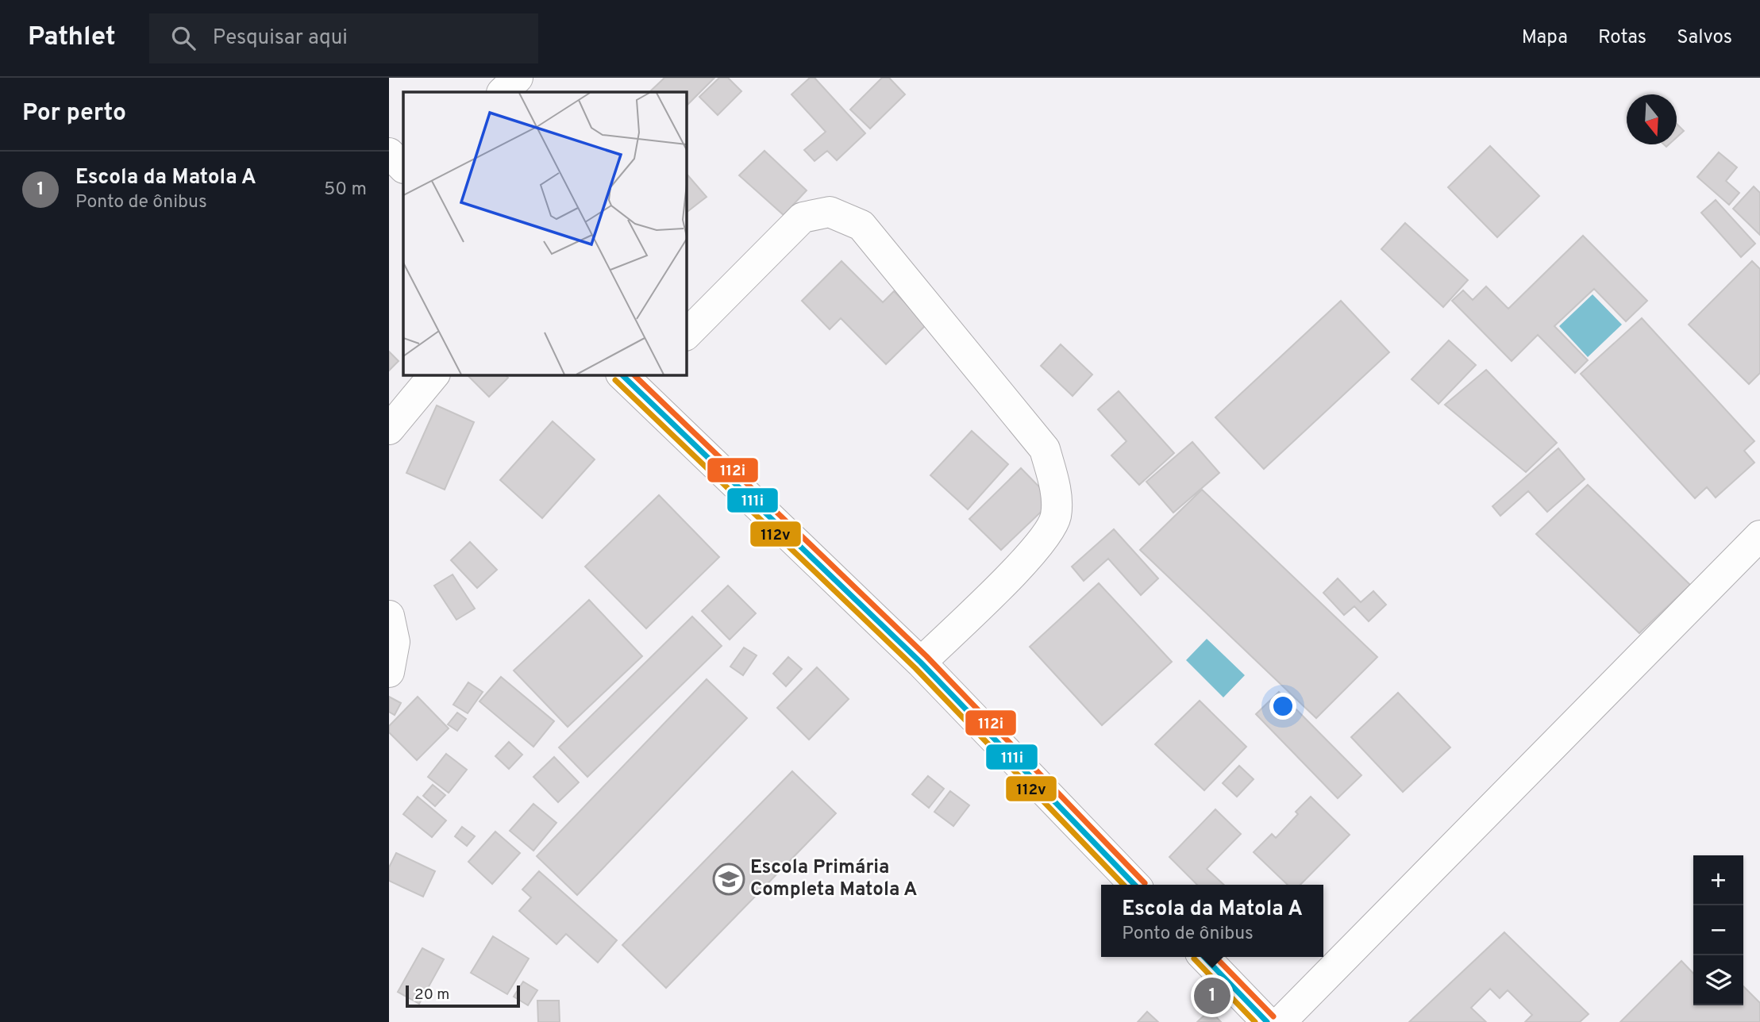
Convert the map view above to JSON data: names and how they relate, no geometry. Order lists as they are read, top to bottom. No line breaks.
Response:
{"places":{"school or university":["Escola Primária Completa Matola A"]},"lines":["transit line 111i","transit line 112i","transit line 112v"],"scale_bar":"20 m","north":"bottom","page":{"header":"Pathlet","search":"Pesquisar aqui","nav":["Mapa","Rotas","Salvos"],"heading":"Por perto","list":[{"mark":"1","name":"Escola da Matola A","note":"Ponto de ônibus","value":"50 m"}],"map_buttons":["+","−"],"popup":["Escola da Matola A","Ponto de ônibus"],"pins":"1","scale":"20 m"}}
